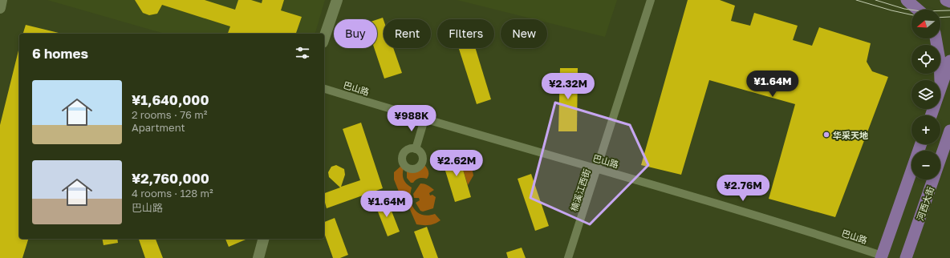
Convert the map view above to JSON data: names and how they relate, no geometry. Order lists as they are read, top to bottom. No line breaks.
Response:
{"streets":{"main road":["河西大街"],"street":["巴山路","楠溪江西街"]},"crossings":[["巴山路","楠溪江西街"]],"places":["华采天地"],"north":"left","page":{"map_buttons":["+","−"],"chip":["Buy","Rent","Filters","New"],"heading":"6 homes","price":["¥1.64M","¥2.32M","¥988K","¥2.62M","¥2.76M","¥1.64M"],"list":[{"name":"¥1,640,000","note":"2 rooms · 76 m² · Apartment"},{"name":"¥2,760,000","note":"4 rooms · 128 m² · 巴山路"}]}}
